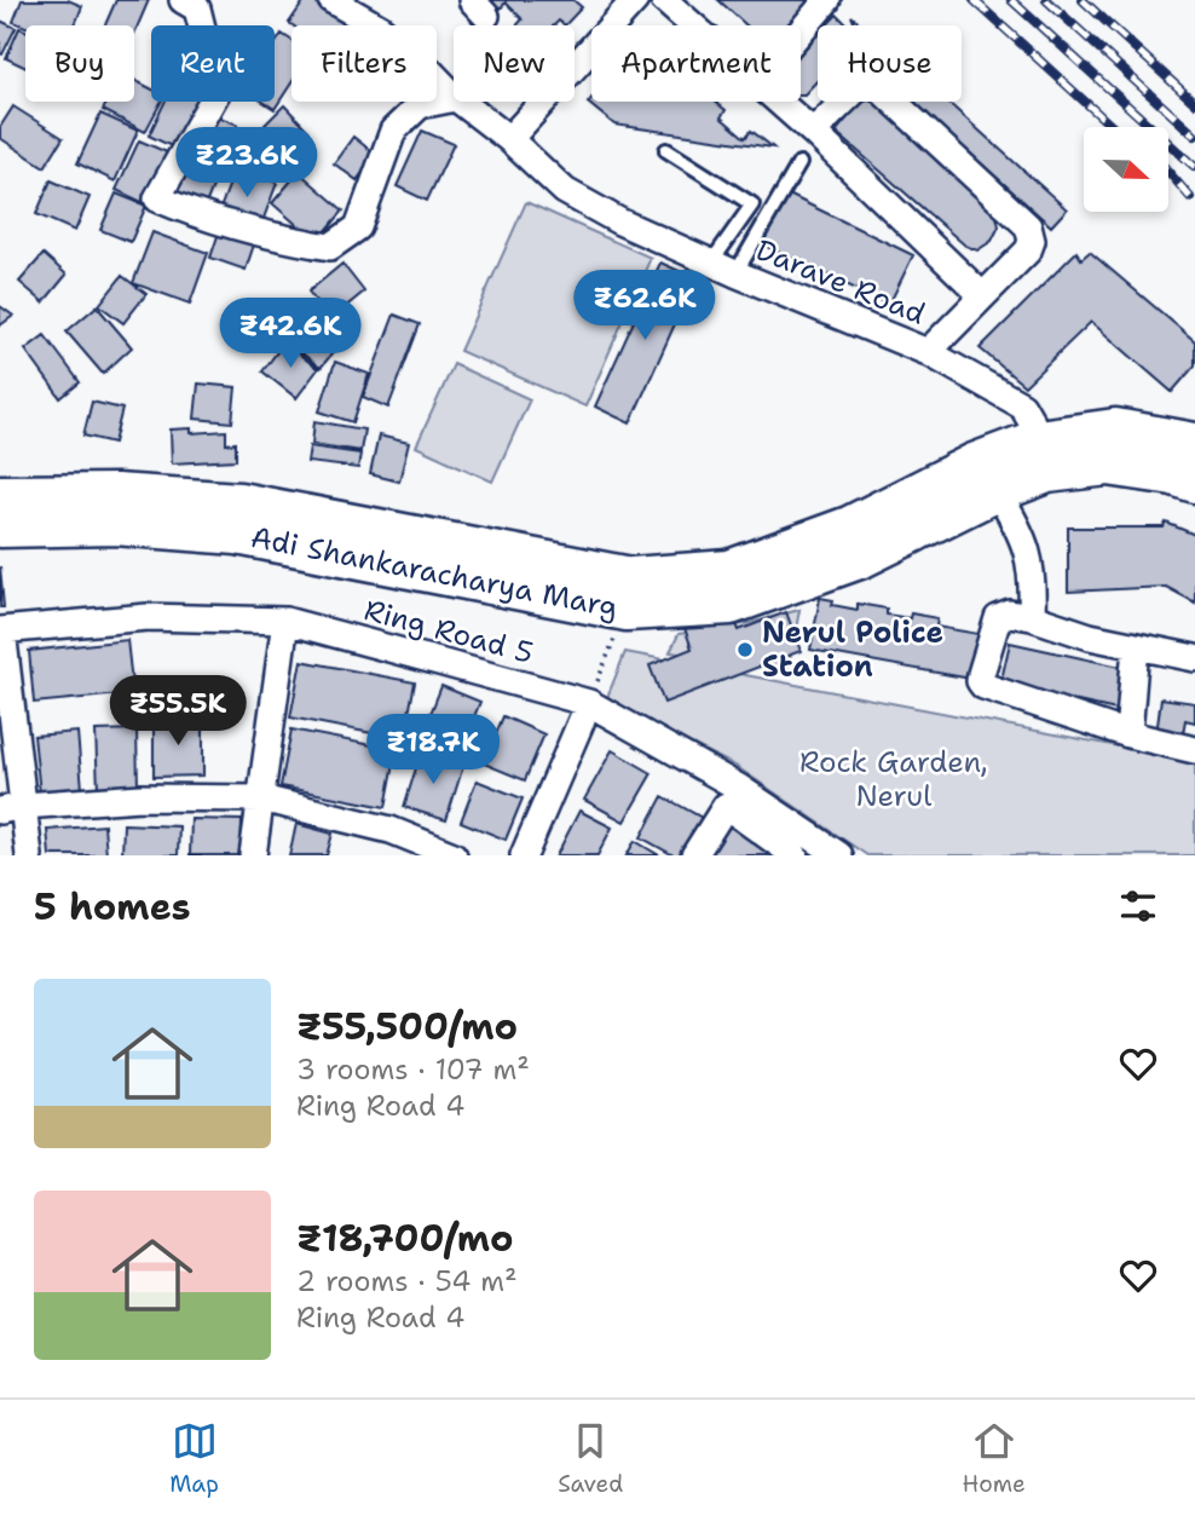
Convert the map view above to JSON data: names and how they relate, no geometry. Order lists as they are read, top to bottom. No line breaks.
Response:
{"streets":{"main road":["Adi Shankaracharya Marg"],"street":["Darave Road","Ring Road 5"]},"crossings":[["Darave Road","Adi Shankaracharya Marg"]],"parks":["Rock Garden, Nerul"],"places":["Nerul Police Station"],"north":"right","page":{"chip":["Buy","Rent","Filters","New","Apartment","House"],"price":["₹23.6K","₹62.6K","₹42.6K","₹55.5K","₹18.7K"],"heading":"5 homes","list":[{"name":"₹55,500/mo","note":"3 rooms · 107 m² · Ring Road 4"},{"name":"₹18,700/mo","note":"2 rooms · 54 m² · Ring Road 4"}],"tabs":["Map","Saved","Home"]}}
